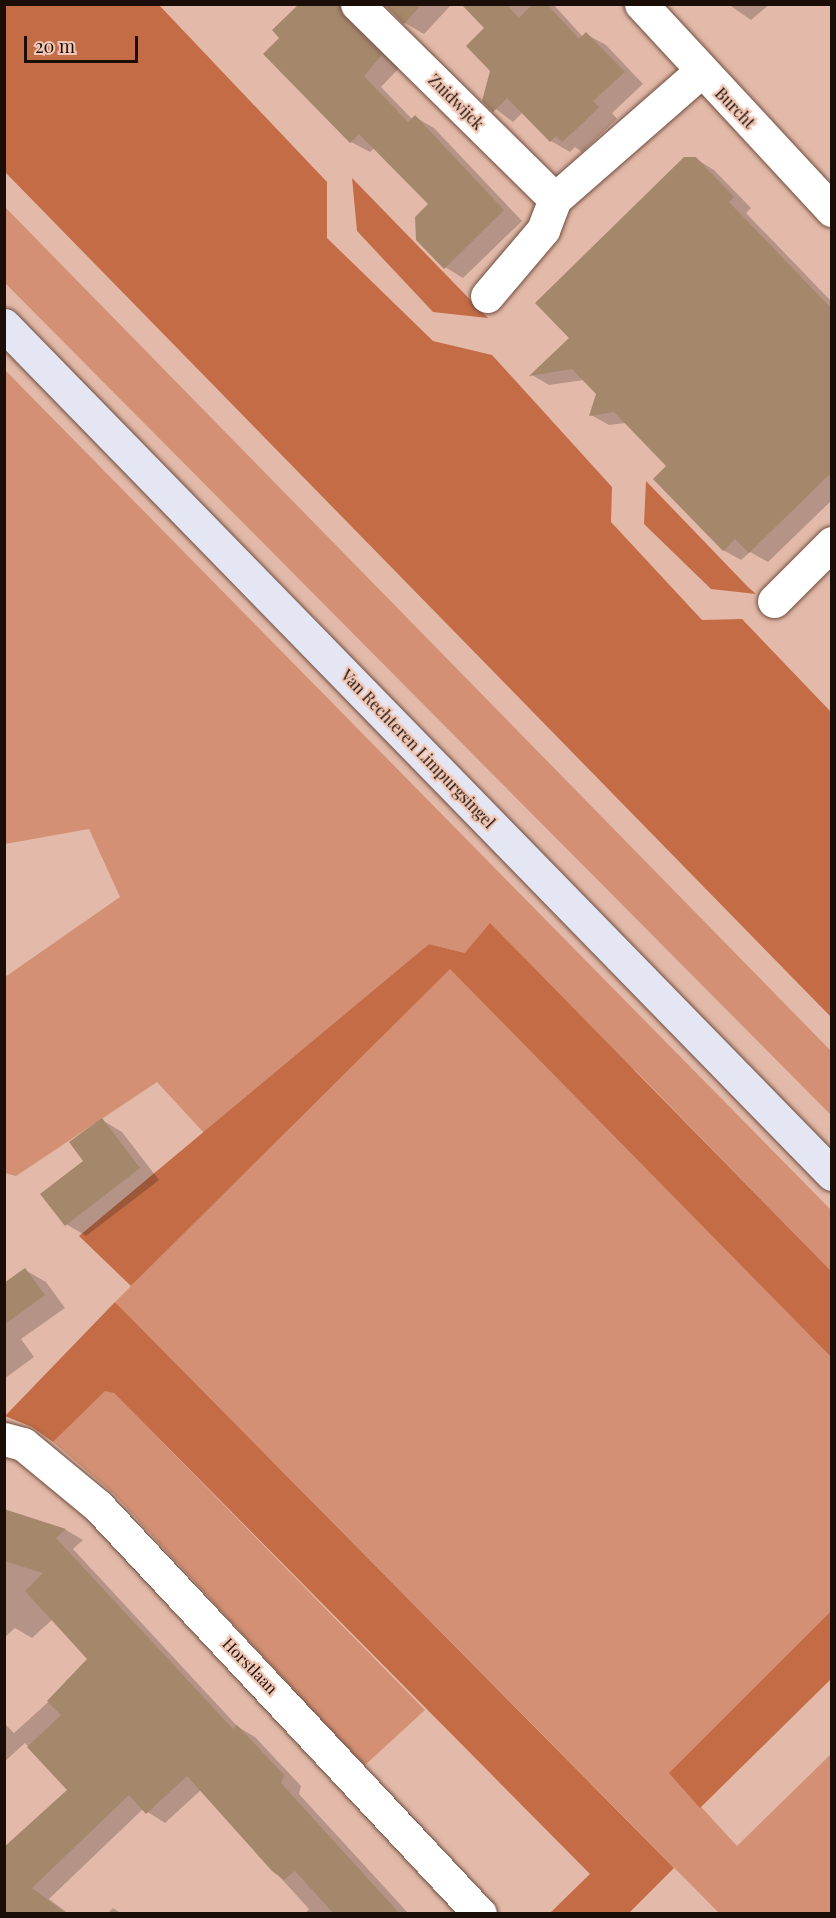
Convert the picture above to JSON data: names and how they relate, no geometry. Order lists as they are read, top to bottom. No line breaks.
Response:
{"streets":{"main road":["Van Rechteren Limpurgsingel"],"street":["Zuidwijck","Burcht","Horstlaan"]},"scale_bar":"20 m"}
